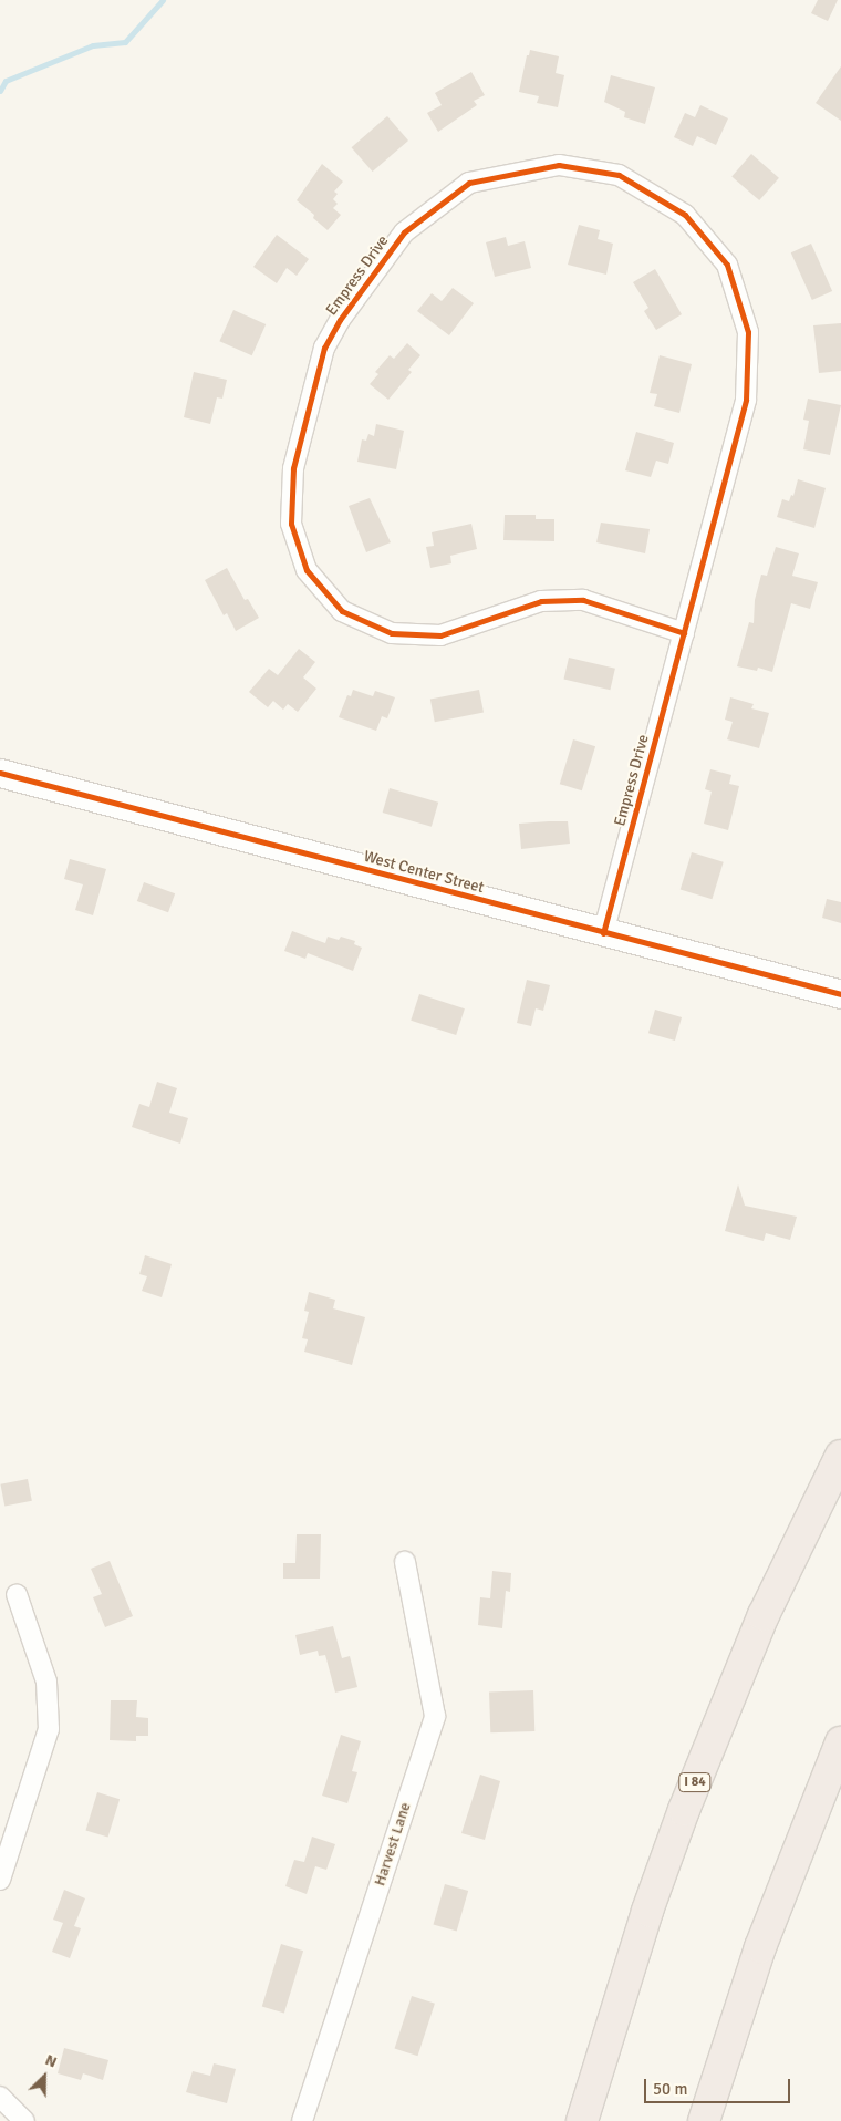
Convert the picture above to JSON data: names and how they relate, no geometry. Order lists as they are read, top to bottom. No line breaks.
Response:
{"streets":{"highway":["I 84"],"street":["Empress Drive","West Center Street","Harvest Lane"]},"crossings":[["Empress Drive","West Center Street"]],"scale_bar":"50 m","north":"top right"}
